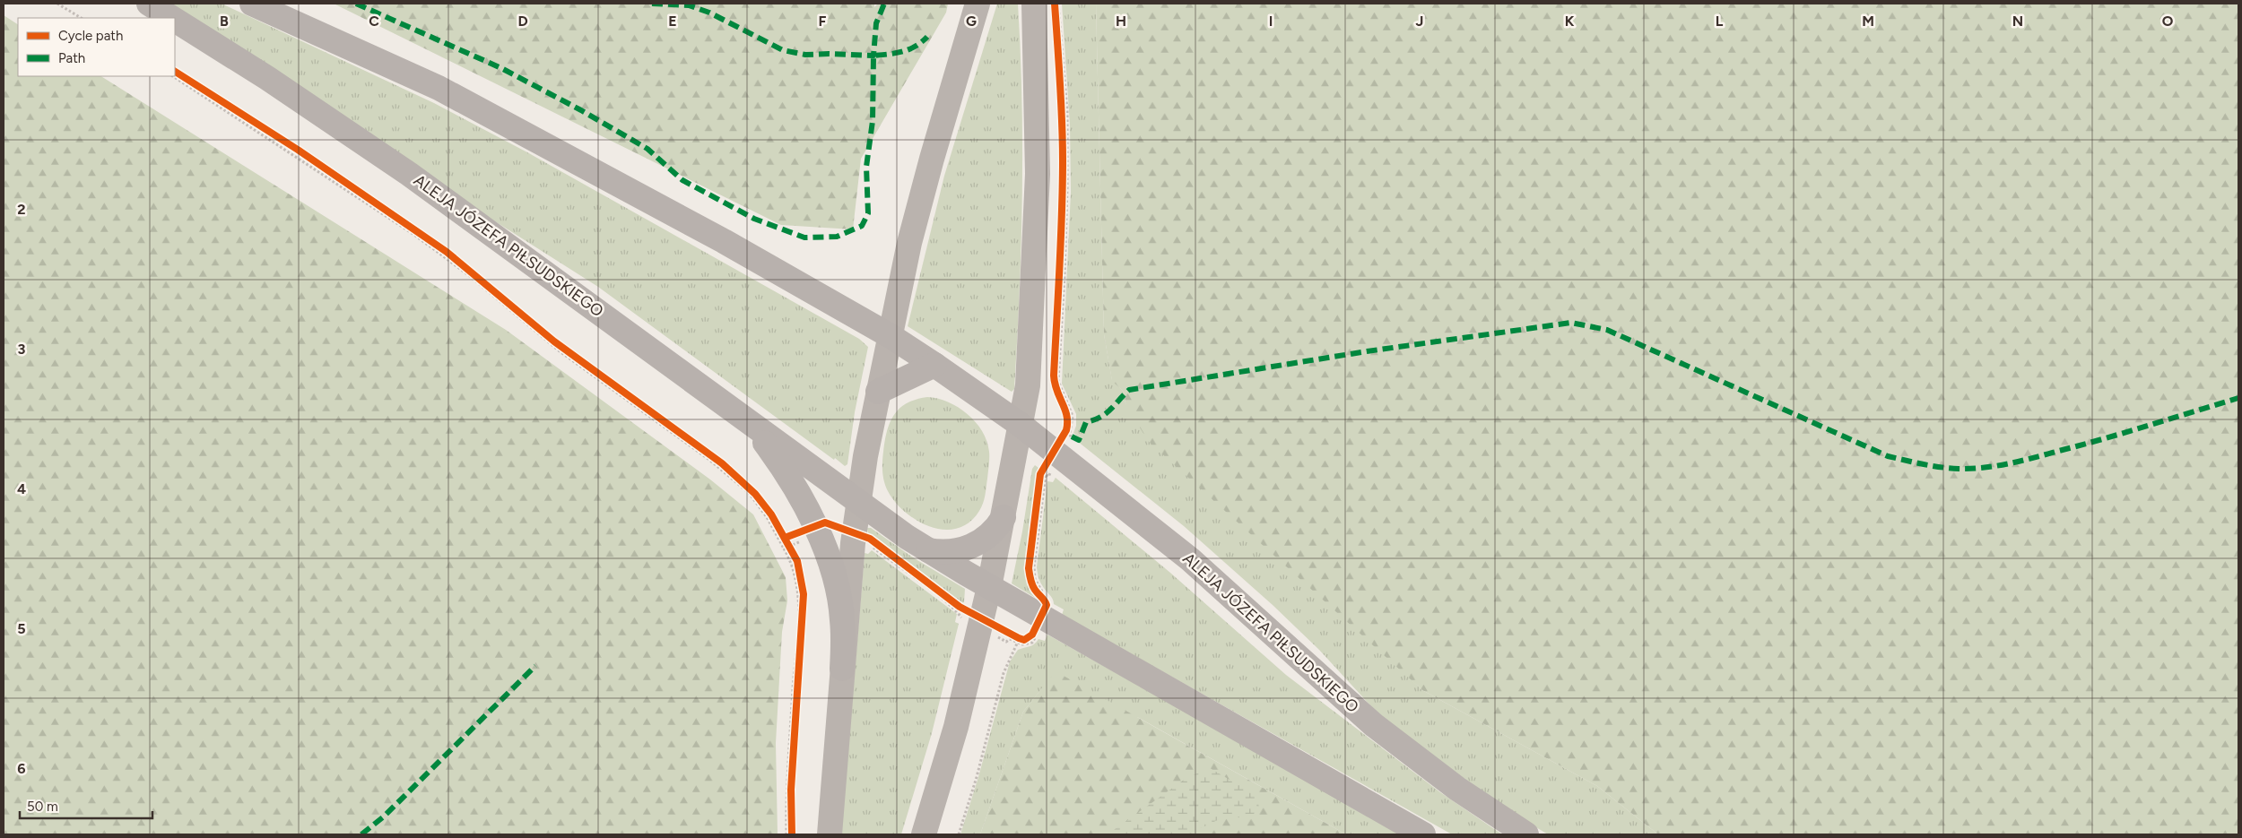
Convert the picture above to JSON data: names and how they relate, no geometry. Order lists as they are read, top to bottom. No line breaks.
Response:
{"streets":{"main road":["ALEJA JÓZEFA PIŁSUDSKIEGO"]},"legend":["Cycle path","Path"],"scale_bar":"50 m","grid":{"columns":["B","C","D","E","F","G","H","I","J","K","L","M","N","O"],"rows":["2","3","4","5","6"]}}
